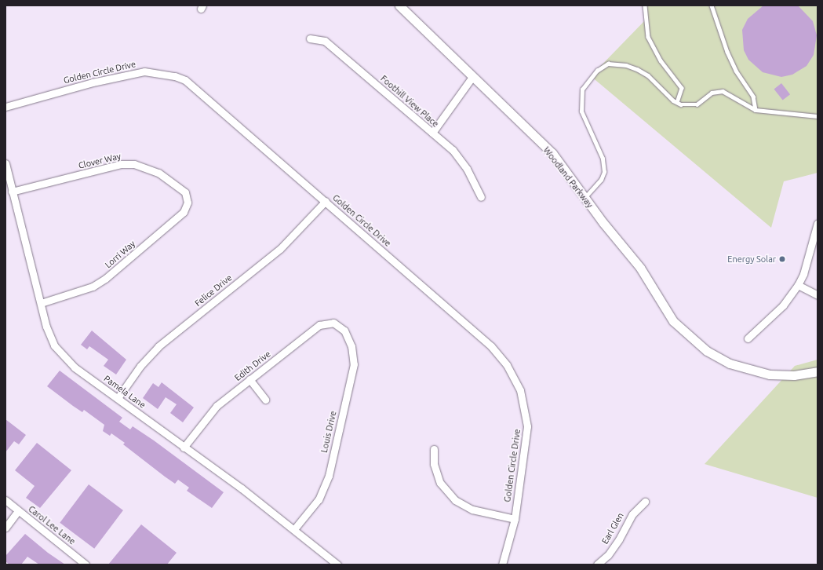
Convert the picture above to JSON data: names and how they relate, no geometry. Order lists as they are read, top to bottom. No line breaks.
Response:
{"streets":{"street":["Golden Circle Drive","Foothill View Place","Clover Way","Woodland Parkway","Lorri Way","Felice Drive","Edith Drive","Pamela Lane","Louis Drive","Carol Lee Lane","Earl Glen"]},"crossings":[["Golden Circle Drive","Felice Drive"],["Clover Way","Lorri Way"],["Clover Way","Pamela Lane"],["Lorri Way","Pamela Lane"],["Felice Drive","Pamela Lane"],["Edith Drive","Pamela Lane"],["Edith Drive","Louis Drive"],["Pamela Lane","Louis Drive"]],"places":["Energy Solar"]}
